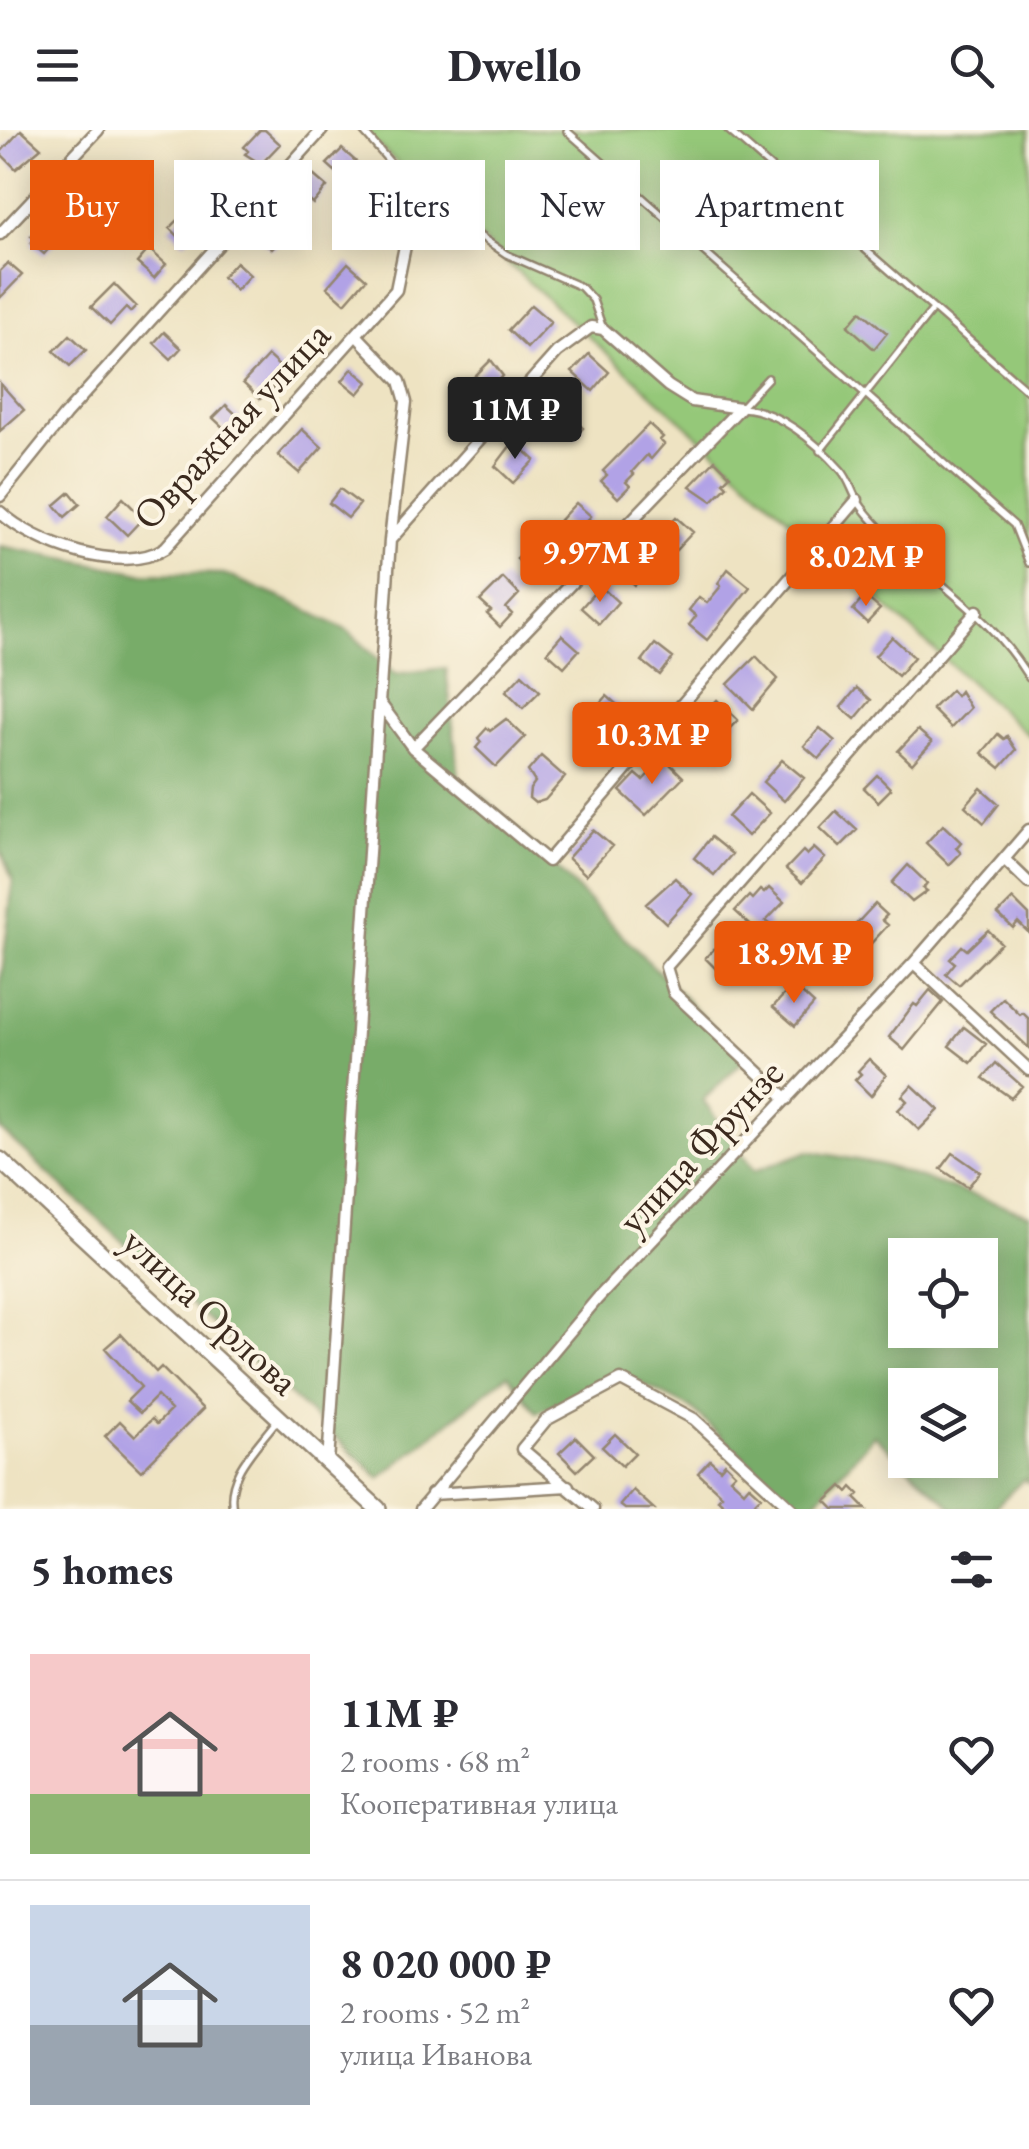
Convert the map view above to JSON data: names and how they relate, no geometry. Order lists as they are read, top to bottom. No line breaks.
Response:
{"streets":{"street":["Овражная улица","улица Фрунзе","улица Орлова"]},"page":{"header":"Dwello","chip":["Buy","Rent","Filters","New","Apartment"],"price":["11M ₽","9.97M ₽","8.02M ₽","10.3M ₽","18.9M ₽"],"heading":"5 homes","list":[{"name":"11M ₽","note":"2 rooms · 68 m² · Кооперативная улица"},{"name":"8 020 000 ₽","note":"2 rooms · 52 m² · улица Иванова"}]}}
